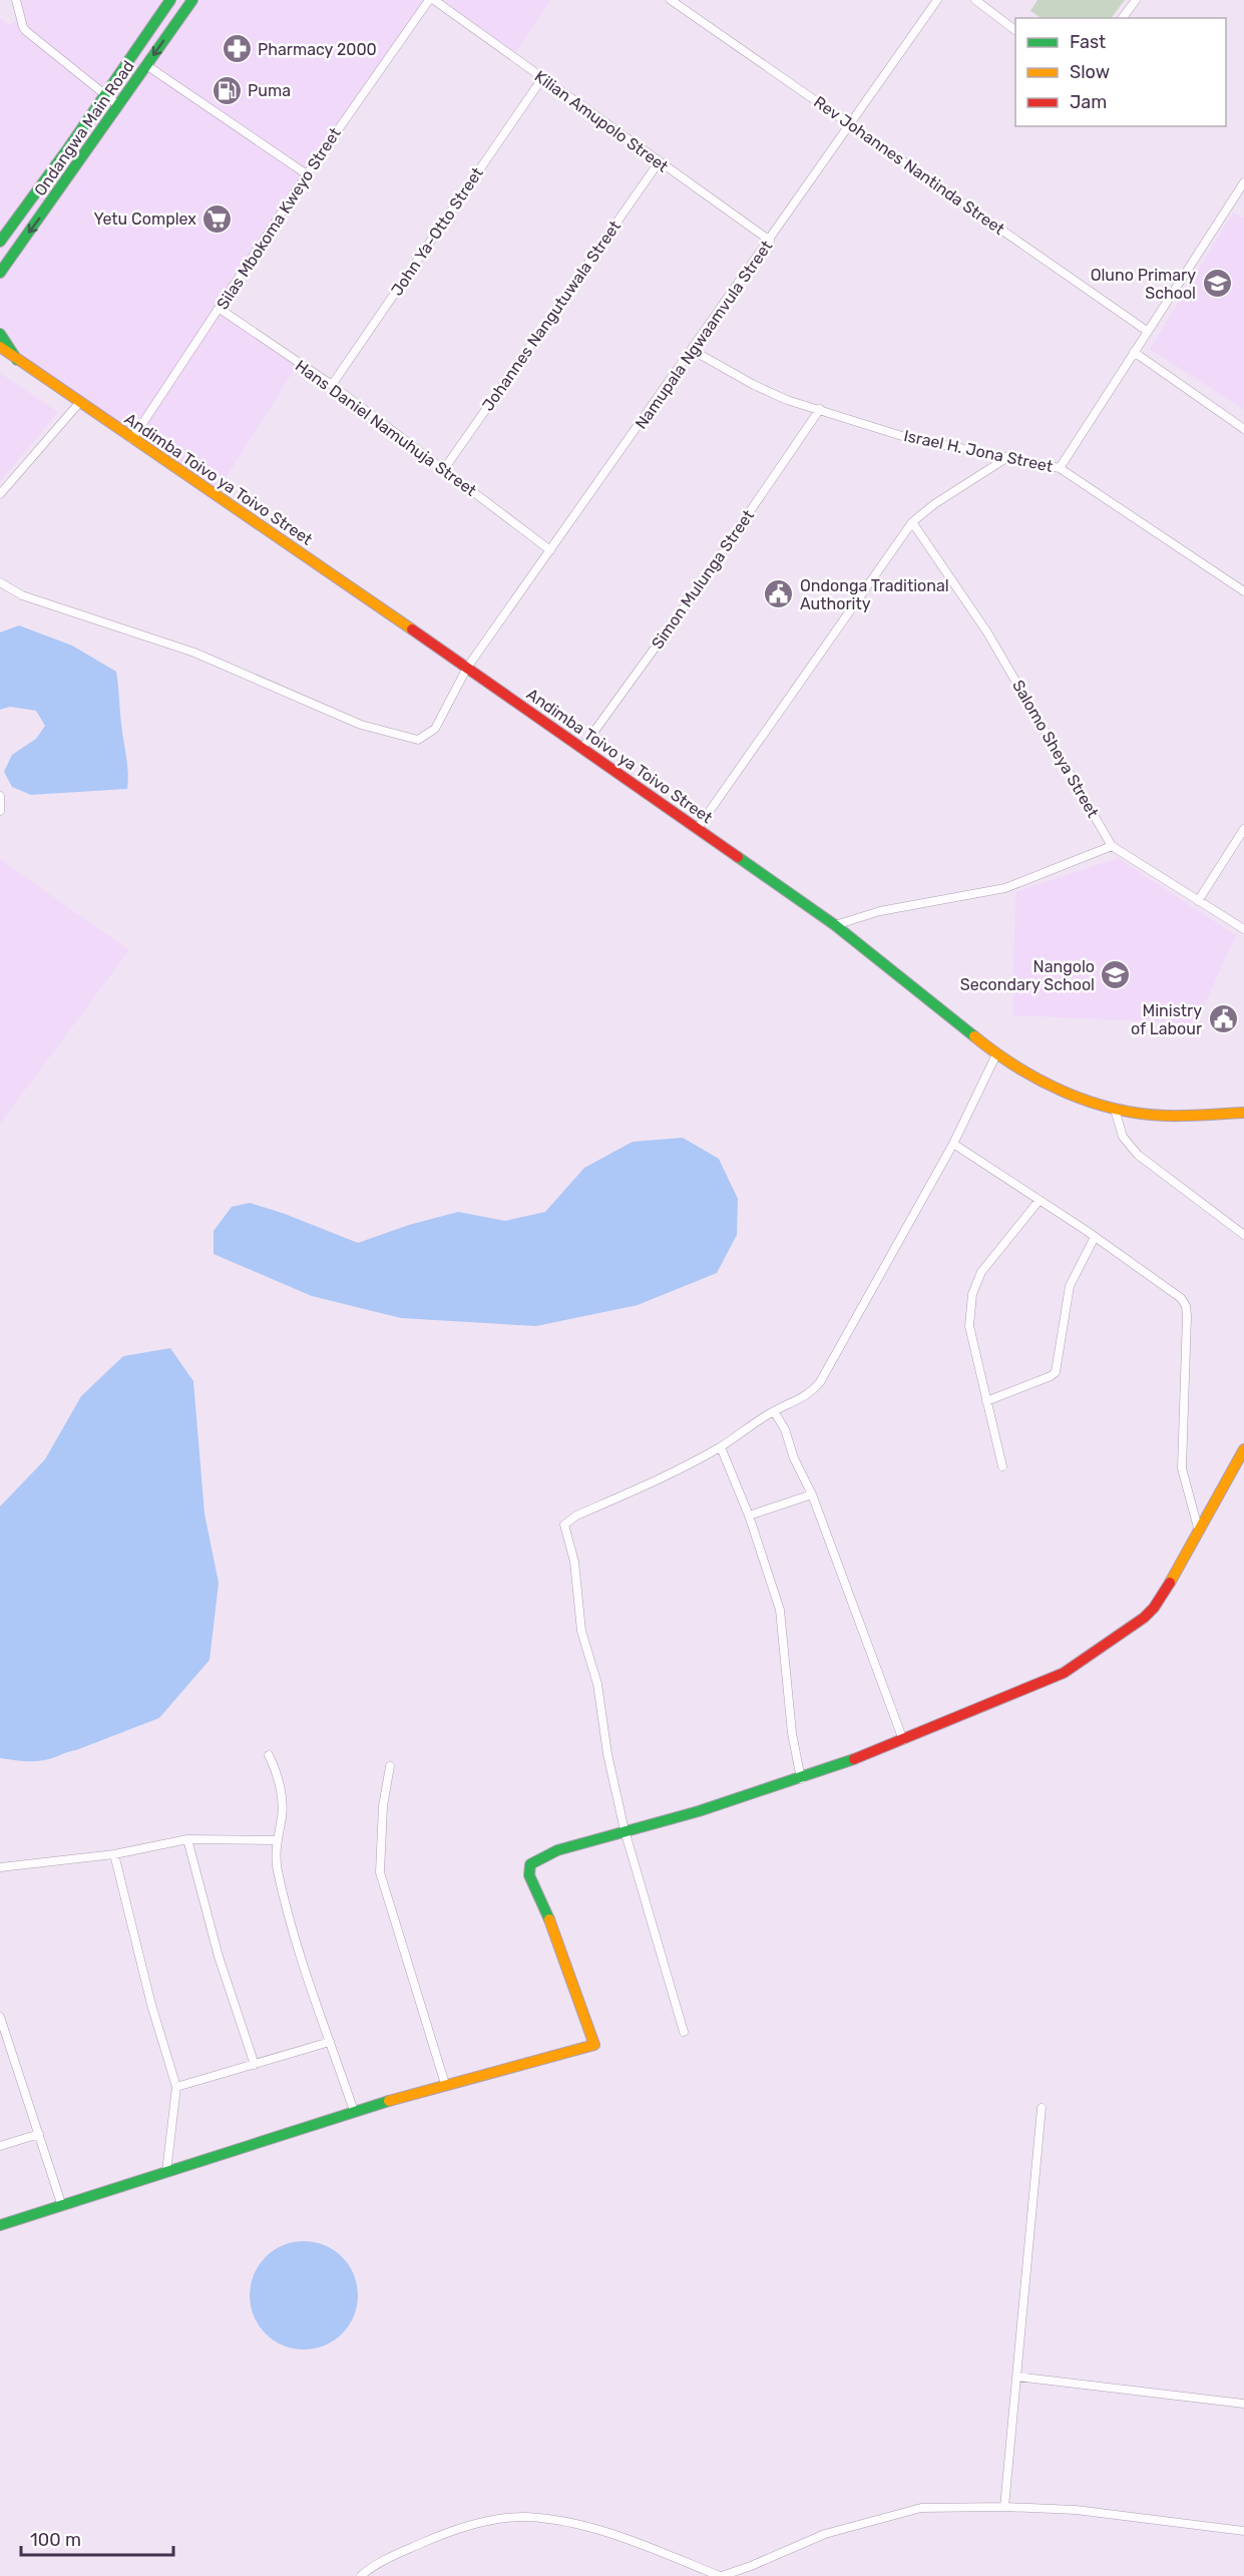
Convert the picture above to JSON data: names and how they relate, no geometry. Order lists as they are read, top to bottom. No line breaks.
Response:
{"streets":{"street":["Kilian Amupolo Street","Ondangwa Main Road","Rev Johannes Nantinda Street","Silas Mbokoma Kweyo Street","John Ya-Otto Street","Johannes Nangutuwala Street","Namupala Ngwaamvula Street","Hans Daniel Namuhuja Street","Israel H. Jona Street","Andimba Toivo ya Toivo Street","Simon Mulunga Street","Salomo Sheya Street"]},"crossings":[["Kilian Amupolo Street","Silas Mbokoma Kweyo Street"],["Kilian Amupolo Street","John Ya-Otto Street"],["Kilian Amupolo Street","Johannes Nangutuwala Street"],["Kilian Amupolo Street","Namupala Ngwaamvula Street"],["Rev Johannes Nantinda Street","Namupala Ngwaamvula Street"],["Silas Mbokoma Kweyo Street","Hans Daniel Namuhuja Street"],["Silas Mbokoma Kweyo Street","Andimba Toivo ya Toivo Street"],["John Ya-Otto Street","Hans Daniel Namuhuja Street"],["Johannes Nangutuwala Street","Hans Daniel Namuhuja Street"],["Namupala Ngwaamvula Street","Hans Daniel Namuhuja Street"],["Namupala Ngwaamvula Street","Israel H. Jona Street"],["Namupala Ngwaamvula Street","Andimba Toivo ya Toivo Street"],["Israel H. Jona Street","Simon Mulunga Street"],["Andimba Toivo ya Toivo Street","Simon Mulunga Street"]],"places":{"pharmacy":["Pharmacy 2000"],"fuel station":["Puma"],"supermarket":["Yetu Complex"],"school or university":["Oluno Primary School","Nangolo Secondary School"],"public building":["Ondonga Traditional Authority","Ministry of Labour"]},"legend":["Fast","Slow","Jam"],"scale_bar":"100 m"}
